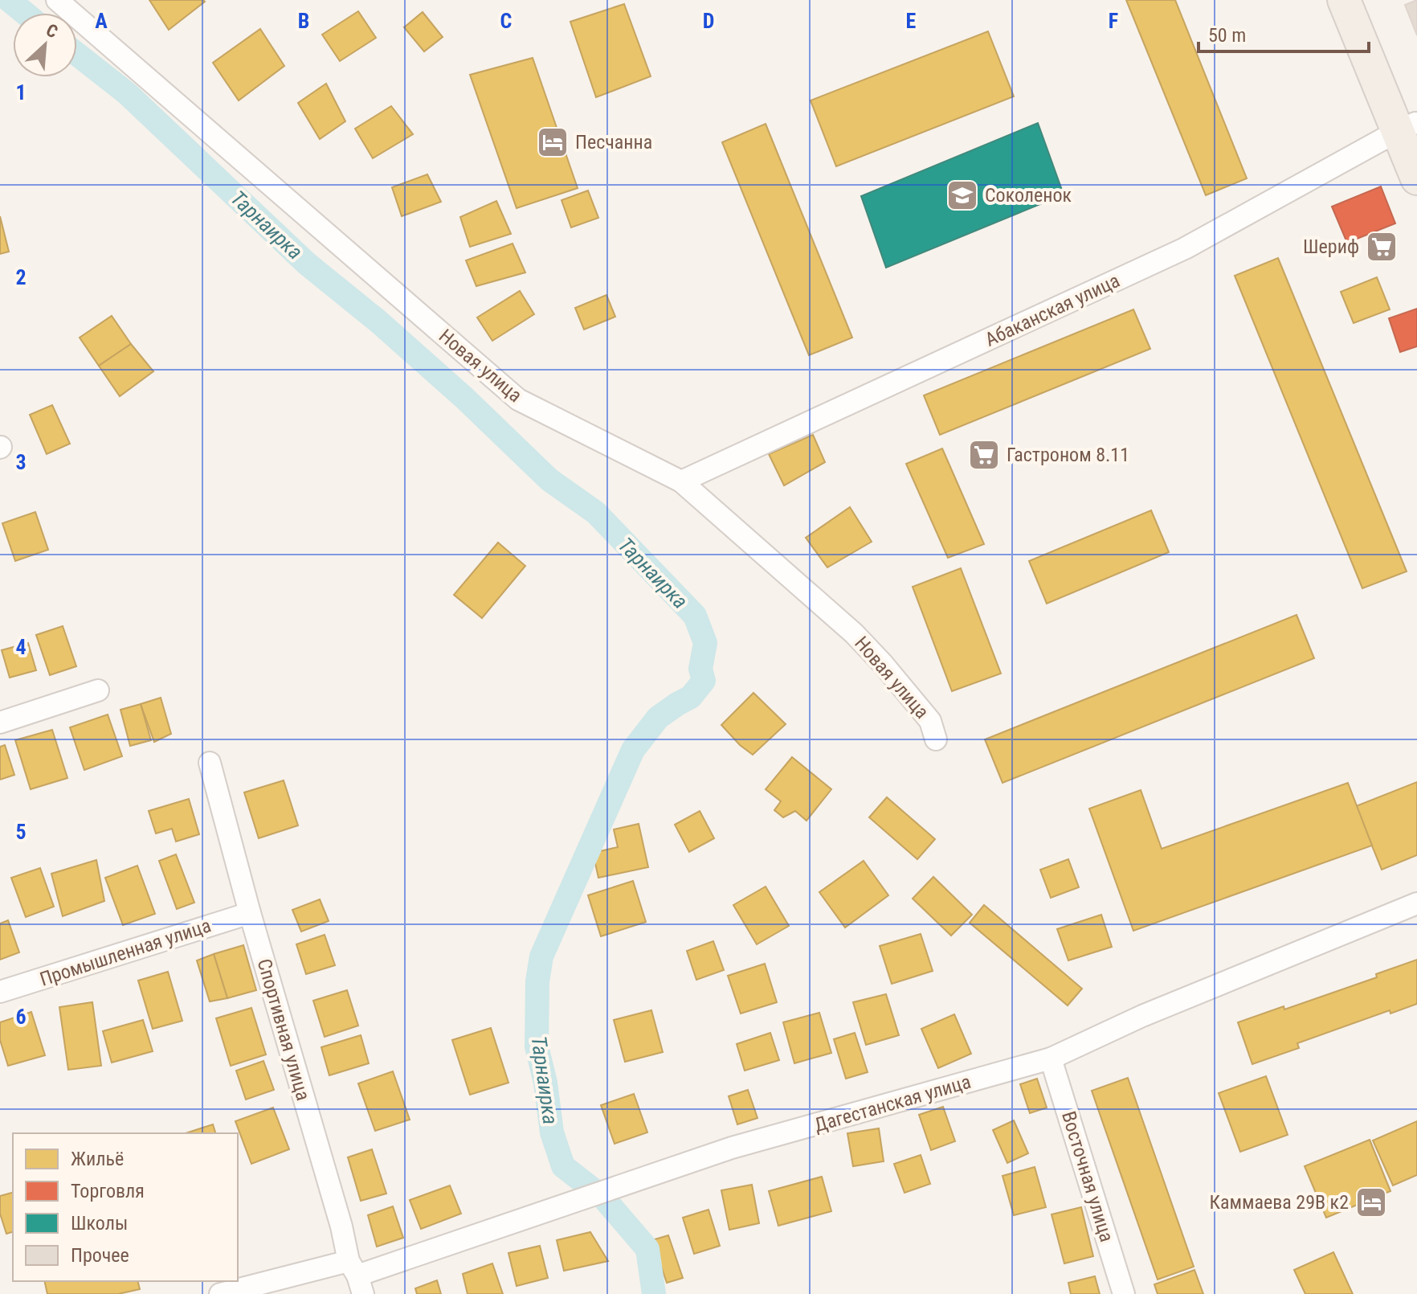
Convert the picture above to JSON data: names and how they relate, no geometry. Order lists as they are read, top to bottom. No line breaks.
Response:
{"streets":{"street":["Абаканская улица","Новая улица","Промышленная улица","Спортивная улица","Дагестанская улица","Восточная улица"]},"crossings":[["Абаканская улица","Новая улица"],["Промышленная улица","Спортивная улица"],["Спортивная улица","Дагестанская улица"],["Дагестанская улица","Восточная улица"]],"water":["Тарнаирка"],"places":{"hotel":["Песчанна","Каммаева 29В к2"],"school or university":["Соколенок"],"supermarket":["Шериф","Гастроном 8.11"]},"legend":["Жильё","Торговля","Школы","Прочее"],"scale_bar":"50 m","north":"top right","grid":{"columns":["A","B","C","D","E","F"],"rows":["1","2","3","4","5","6"]}}
